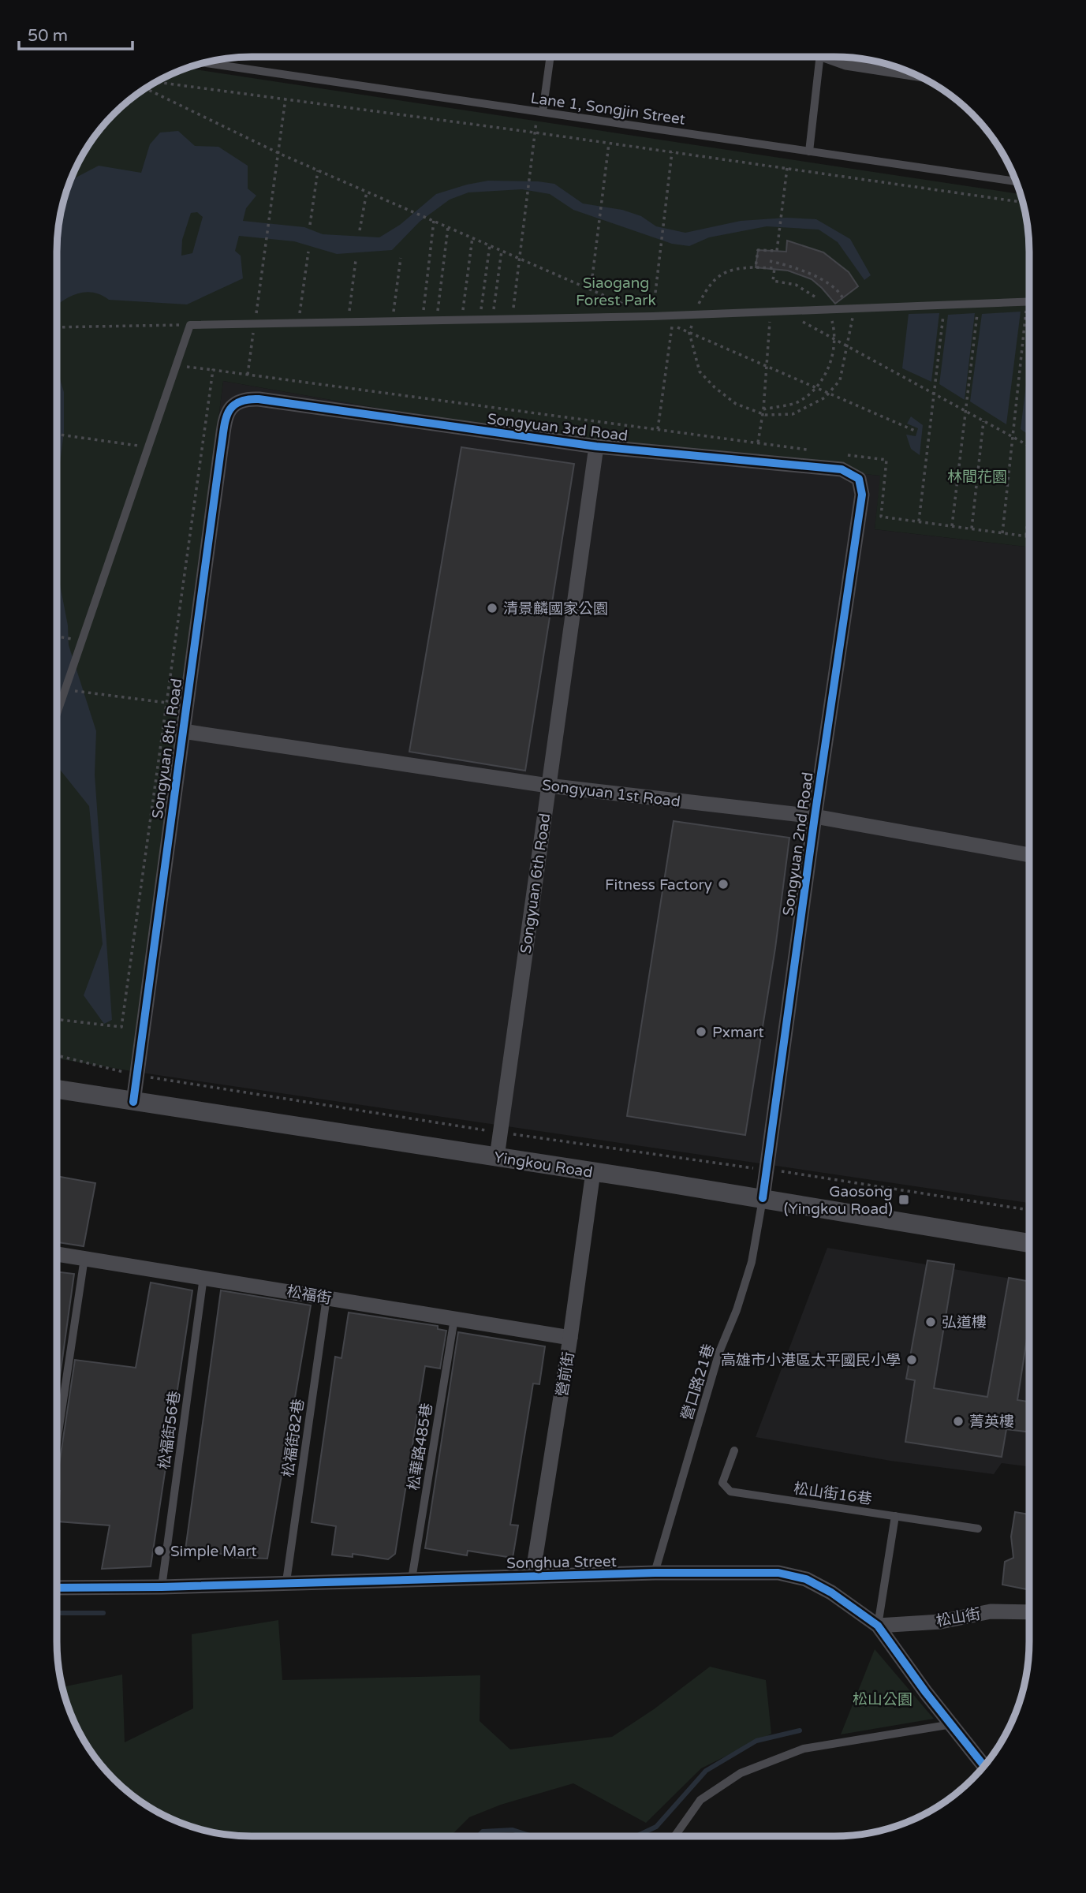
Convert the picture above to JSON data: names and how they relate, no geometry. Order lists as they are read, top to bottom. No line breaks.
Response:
{"streets":{"street":["Songyuan 3rd Road","Songyuan 8th Road","Songyuan 1st Road","Songyuan 2nd Road","Songyuan 6th Road","Yingkou Road","松福街","營前街","Songhua Street","松山街"],"lane":["Lane 1, Songjin Street","營口路21巷","松福街56巷","松福街82巷","松華路485巷","松山街16巷"]},"crossings":[["Songyuan 3rd Road","Songyuan 8th Road"],["Songyuan 3rd Road","Songyuan 2nd Road"],["Songyuan 3rd Road","Songyuan 6th Road"],["Songyuan 8th Road","Songyuan 1st Road"],["Songyuan 8th Road","Yingkou Road"],["Songyuan 1st Road","Songyuan 2nd Road"],["Songyuan 1st Road","Songyuan 6th Road"],["Songyuan 2nd Road","Yingkou Road"],["Songyuan 2nd Road","營口路21巷"],["Songyuan 6th Road","Yingkou Road"],["Yingkou Road","營前街"],["Yingkou Road","營口路21巷"],["松福街","營前街"],["松福街","松福街56巷"],["松福街","松福街82巷"],["松福街","松華路485巷"],["營前街","Songhua Street"],["營口路21巷","Songhua Street"],["松福街56巷","Songhua Street"],["松福街82巷","Songhua Street"],["松華路485巷","Songhua Street"],["Songhua Street","松山街"]],"parks":["Siaogang Forest Park","林間花園","松山公園"],"places":{"other":["清景麟國家公園","Fitness Factory","Pxmart","弘道樓","高雄市小港區太平國民小學","菁英樓","Simple Mart"],"transit":["Gaosong (Yingkou Road)"]},"scale_bar":"50 m"}
